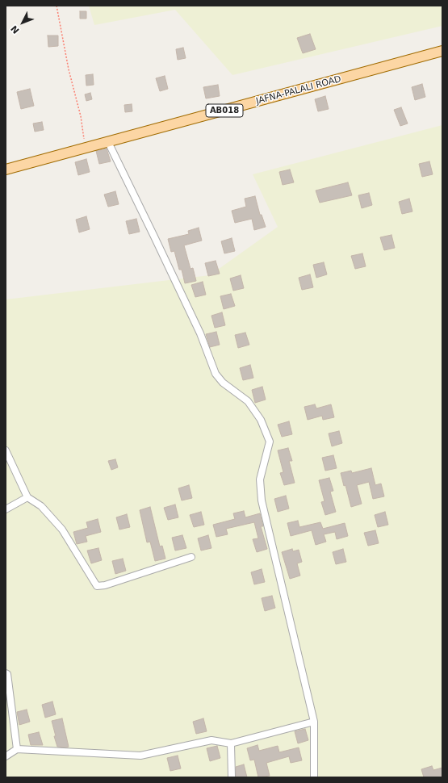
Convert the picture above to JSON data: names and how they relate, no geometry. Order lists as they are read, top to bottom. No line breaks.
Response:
{"streets":{"main road":["JAFNA-PALALI ROAD","AB018"]},"north":"bottom left"}
